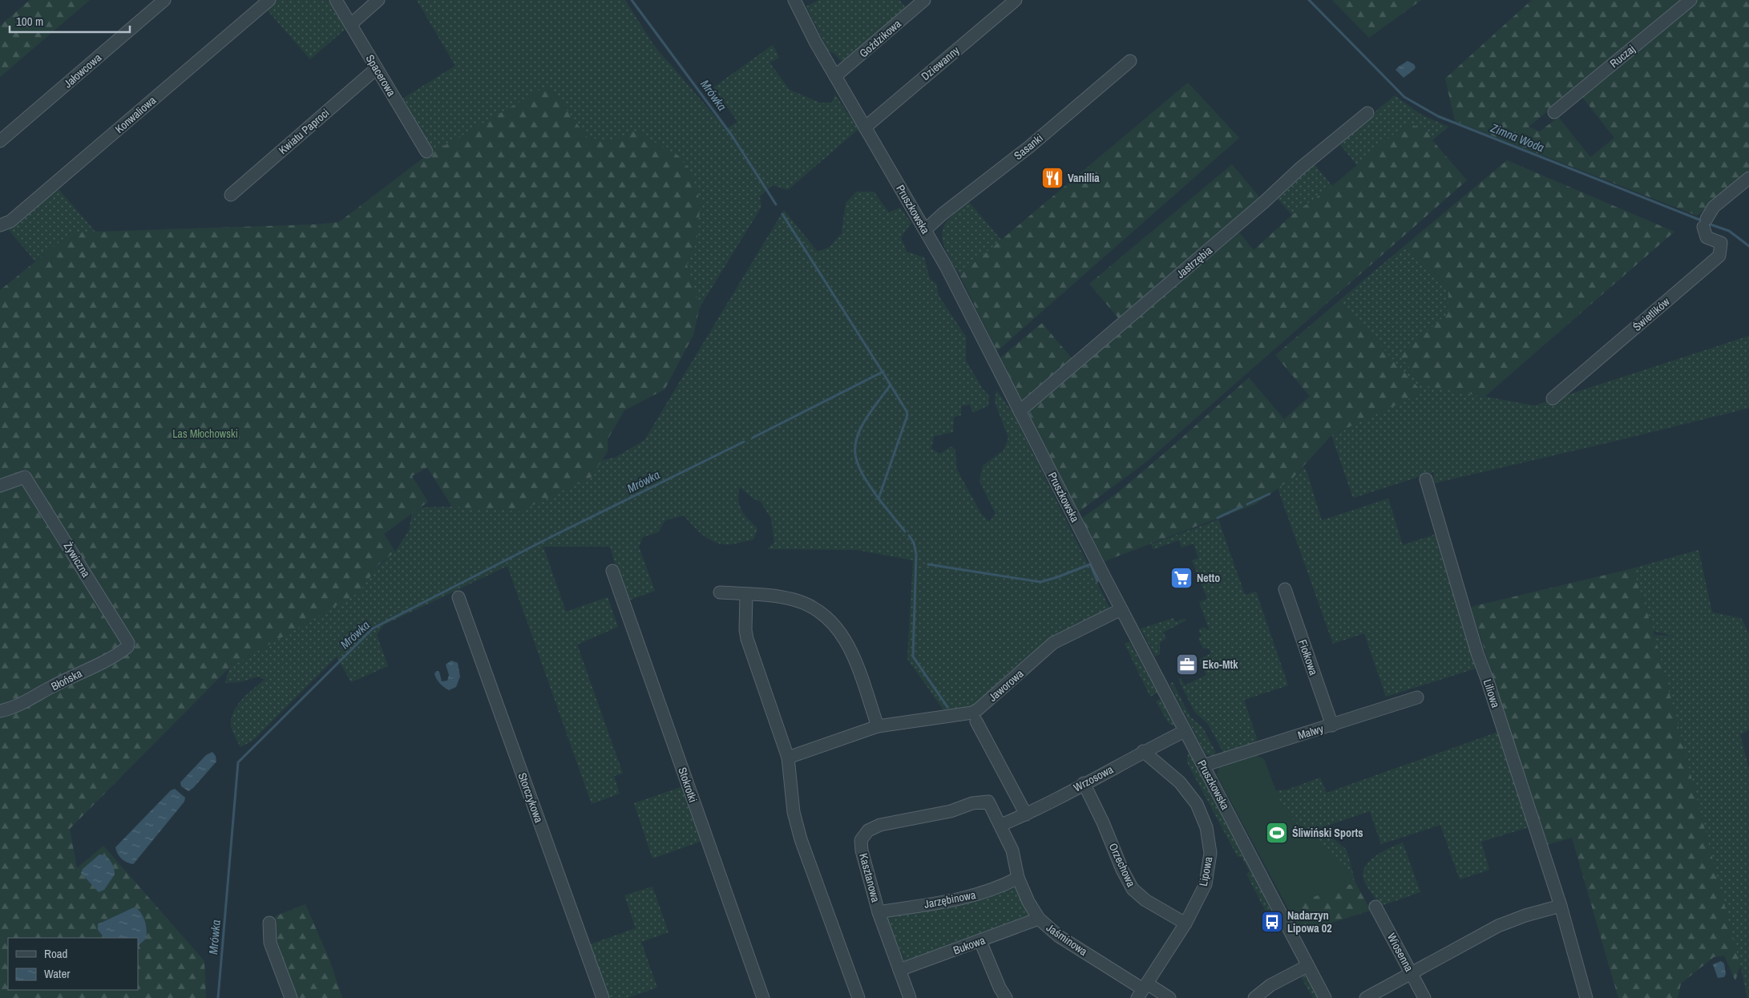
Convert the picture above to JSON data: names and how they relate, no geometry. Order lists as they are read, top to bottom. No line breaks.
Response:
{"streets":{"street":["Goździkowa","Ruczaj","Dziewanny","Jałowcowa","Spacerowa","Konwaliowa","Kwiatu Paproci","Sasanki","Pruszkowska","Jastrzębia","Świetlików","Żywiczna","Fiołkowa","Błońska","Jaworowa","Liliowa","Malwy","Wrzosowa","Stokrotki","Storczykowa","Orzechowa","Lipowa","Kasztanowa","Jarzębinowa","Jaśminowa","Bukowa","Wiosenna"]},"crossings":[["Goździkowa","Pruszkowska"],["Dziewanny","Pruszkowska"],["Spacerowa","Kwiatu Paproci"],["Sasanki","Pruszkowska"],["Pruszkowska","Jastrzębia"],["Pruszkowska","Jaworowa"],["Pruszkowska","Malwy"],["Pruszkowska","Wrzosowa"],["Żywiczna","Błońska"],["Fiołkowa","Malwy"],["Wrzosowa","Orzechowa"],["Wrzosowa","Lipowa"],["Wrzosowa","Jaśminowa"],["Orzechowa","Lipowa"],["Lipowa","Jaśminowa"],["Kasztanowa","Jarzębinowa"],["Kasztanowa","Jaśminowa"],["Kasztanowa","Bukowa"],["Jarzębinowa","Jaśminowa"],["Jaśminowa","Bukowa"]],"water":["Mrówka","Zimna Woda"],"parks":["Las Młochowski"],"places":{"restaurant":["Vanillia"],"supermarket":["Netto"],"office":["Eko-Mtk"],"sports":["Śliwiński Sports"],"bus stop":["Nadarzyn Lipowa 02"]},"legend":["Road","Water"],"scale_bar":"100 m"}
